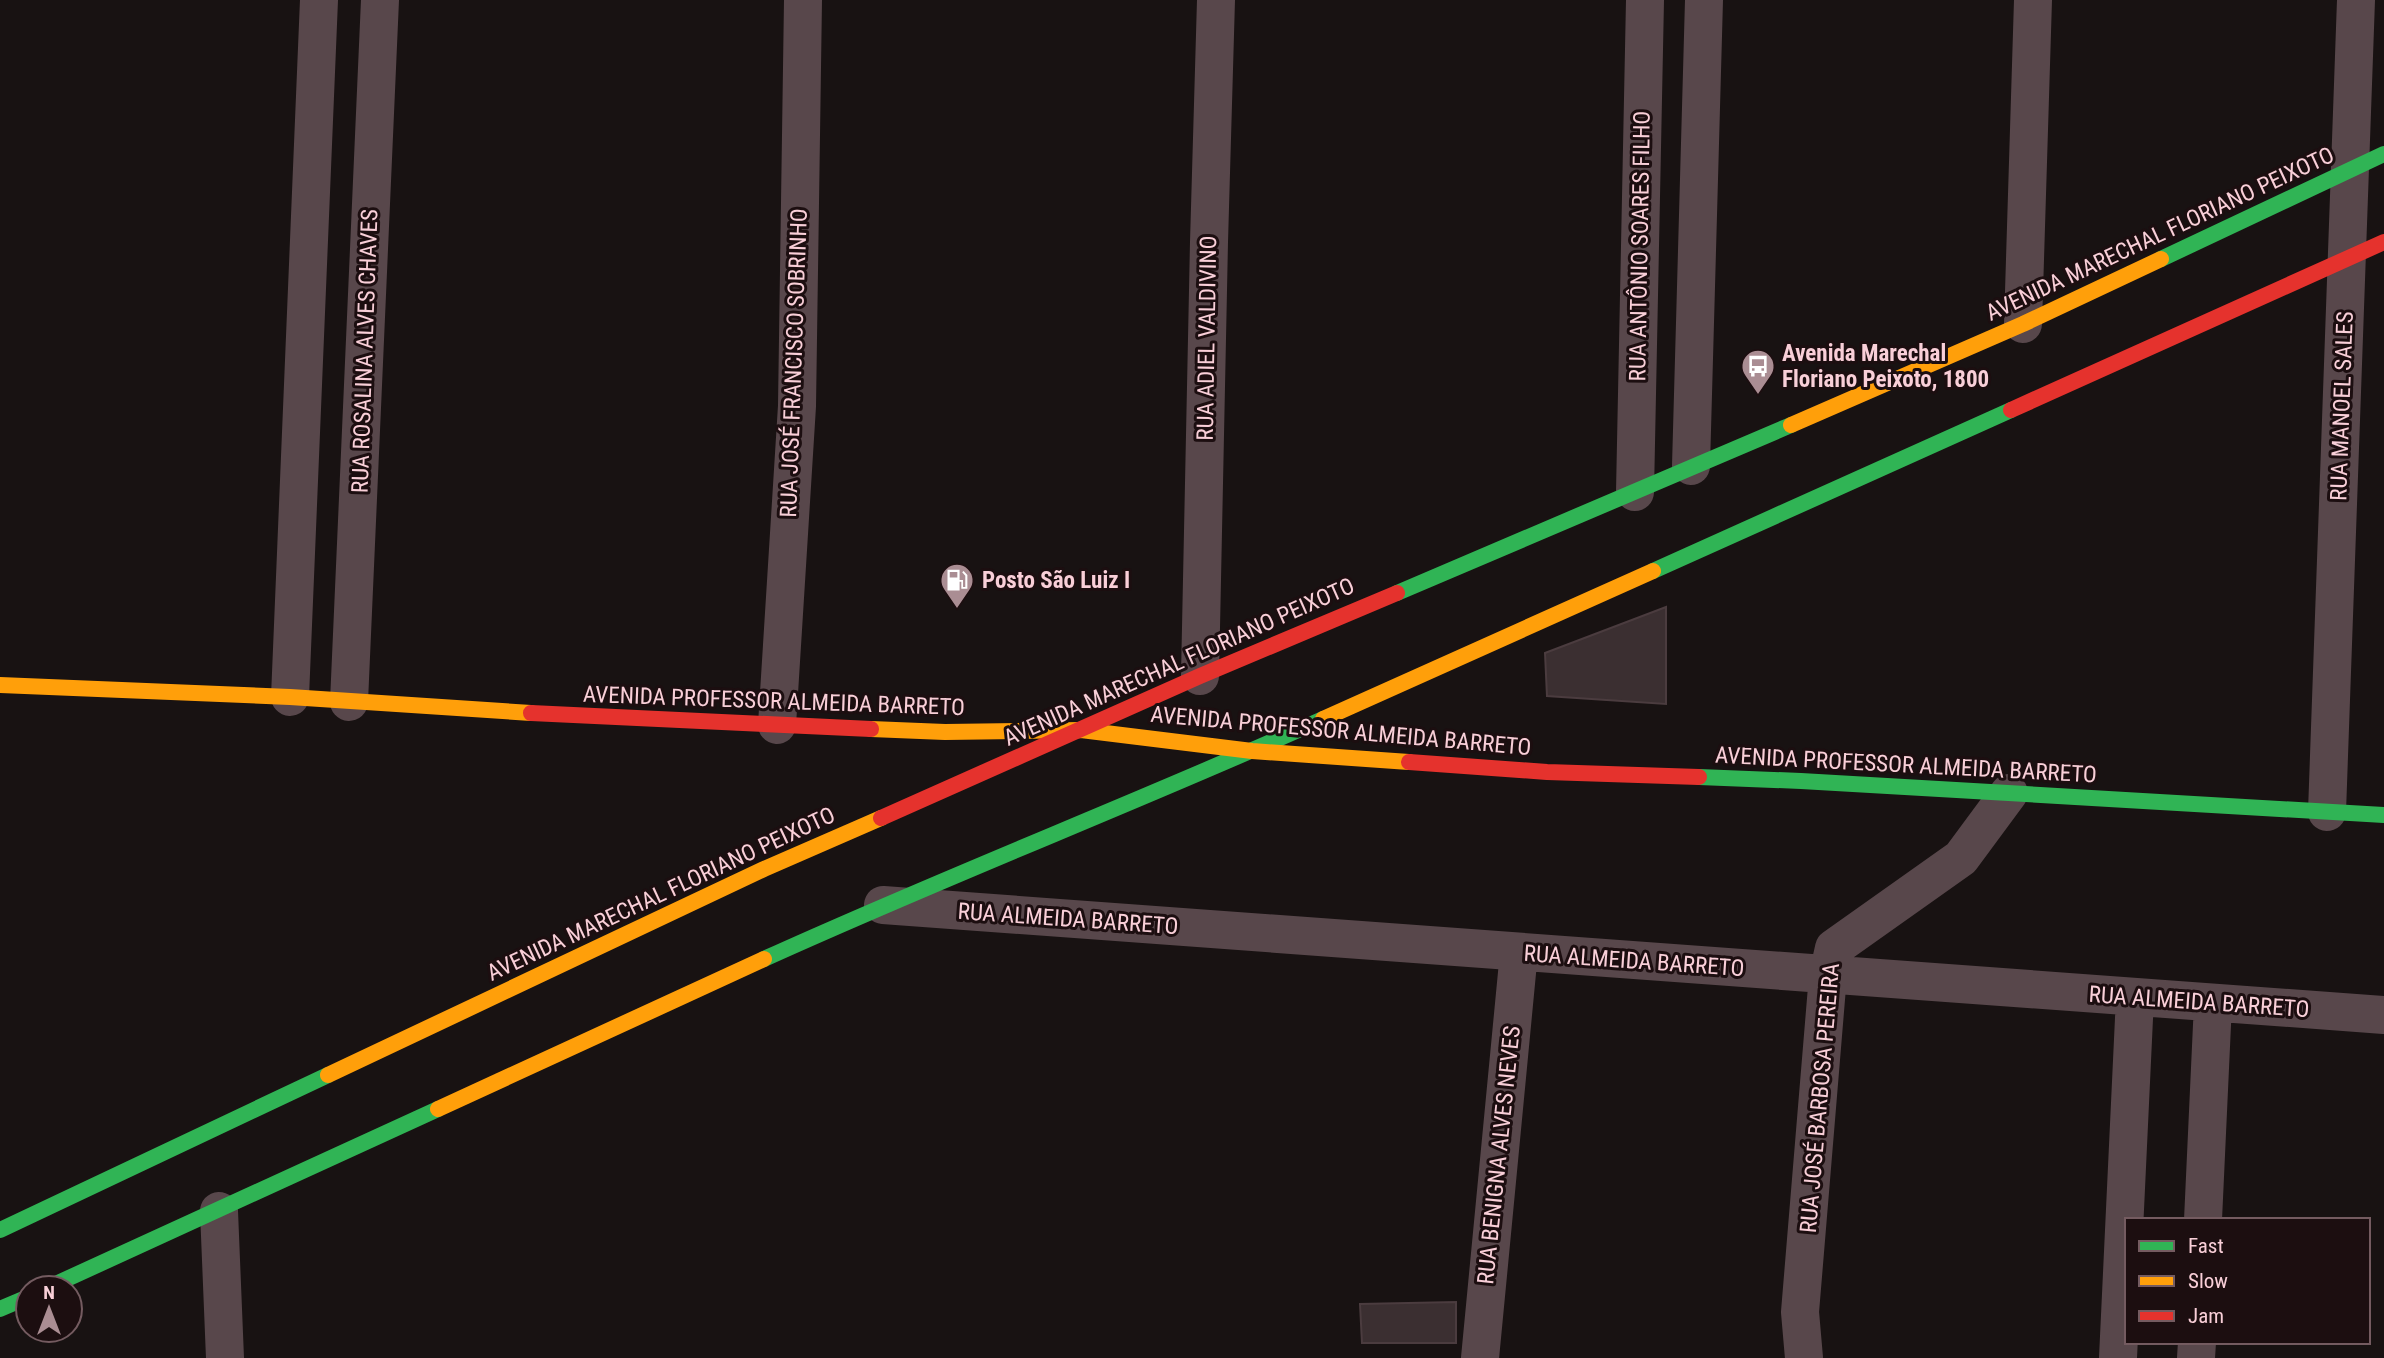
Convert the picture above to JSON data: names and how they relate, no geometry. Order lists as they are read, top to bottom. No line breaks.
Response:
{"streets":{"main road":["AVENIDA MARECHAL FLORIANO PEIXOTO","AVENIDA PROFESSOR ALMEIDA BARRETO"],"street":["RUA ANTÔNIO SOARES FILHO","RUA ADIEL VALDIVINO","RUA ROSALINA ALVES CHAVES","RUA JOSÉ FRANCISCO SOBRINHO","RUA MANOEL SALES","RUA ALMEIDA BARRETO","RUA JOSÉ BARBOSA PEREIRA","RUA BENIGNA ALVES NEVES"]},"crossings":[["AVENIDA MARECHAL FLORIANO PEIXOTO","RUA ANTÔNIO SOARES FILHO"],["AVENIDA MARECHAL FLORIANO PEIXOTO","RUA ADIEL VALDIVINO"],["AVENIDA MARECHAL FLORIANO PEIXOTO","RUA MANOEL SALES"],["AVENIDA MARECHAL FLORIANO PEIXOTO","AVENIDA PROFESSOR ALMEIDA BARRETO"],["RUA ROSALINA ALVES CHAVES","AVENIDA PROFESSOR ALMEIDA BARRETO"],["RUA JOSÉ FRANCISCO SOBRINHO","AVENIDA PROFESSOR ALMEIDA BARRETO"],["RUA MANOEL SALES","AVENIDA PROFESSOR ALMEIDA BARRETO"],["AVENIDA PROFESSOR ALMEIDA BARRETO","RUA JOSÉ BARBOSA PEREIRA"],["RUA ALMEIDA BARRETO","RUA JOSÉ BARBOSA PEREIRA"],["RUA ALMEIDA BARRETO","RUA BENIGNA ALVES NEVES"]],"places":{"bus stop":["Avenida Marechal Floriano Peixoto, 1800"],"fuel station":["Posto São Luiz I"]},"legend":["Fast","Slow","Jam"],"north":"top"}
